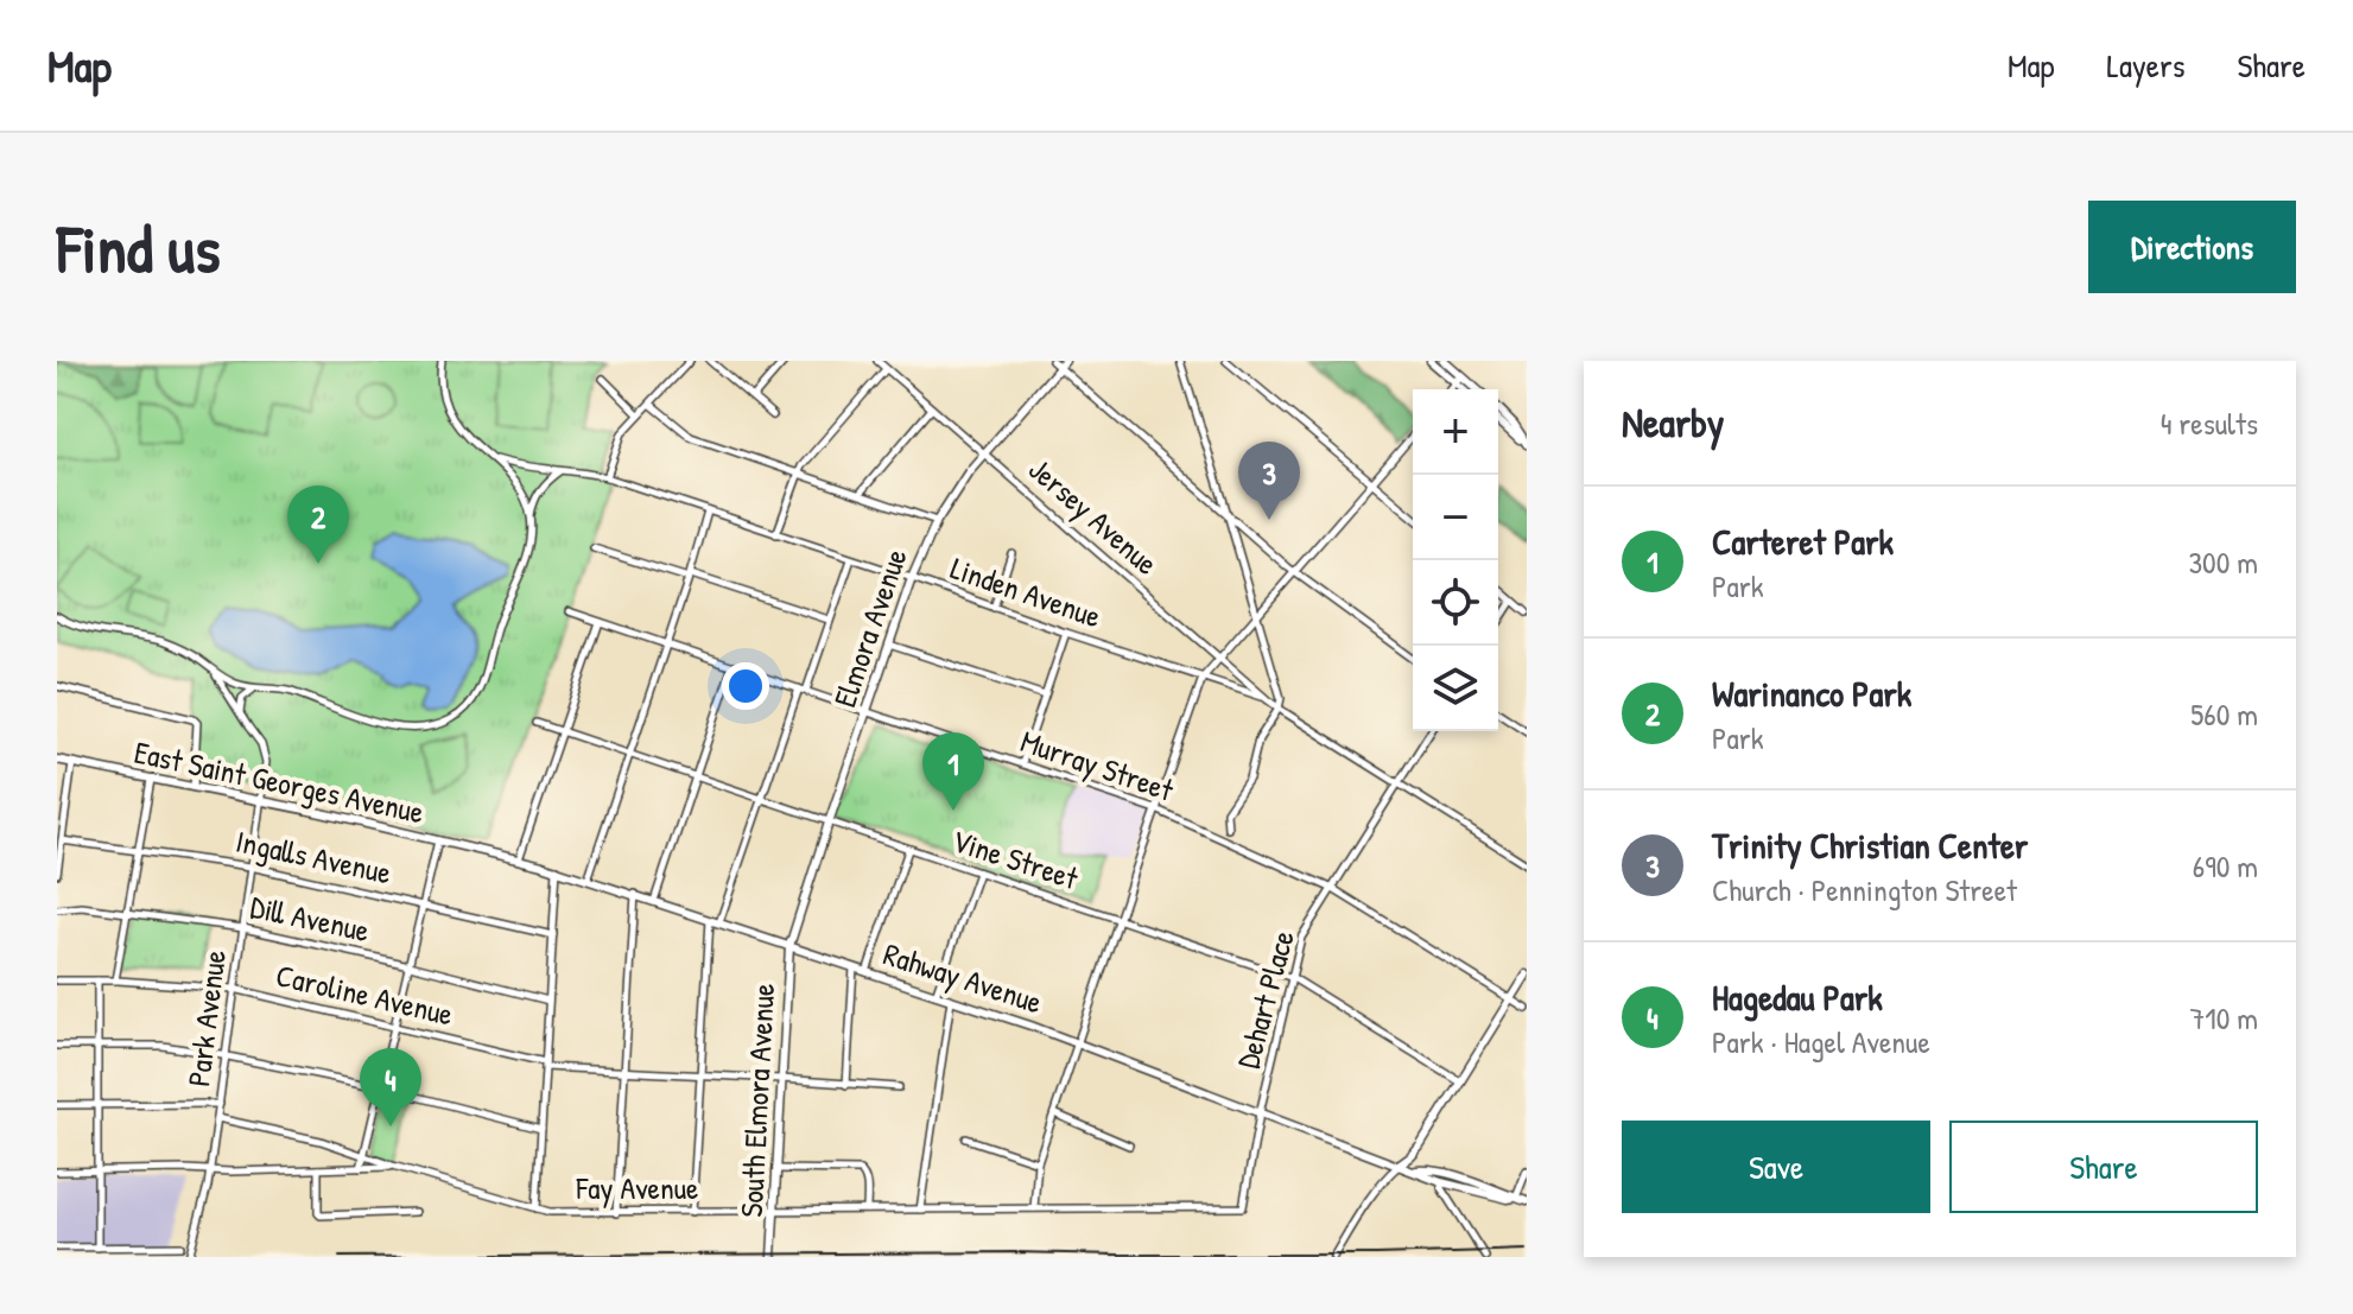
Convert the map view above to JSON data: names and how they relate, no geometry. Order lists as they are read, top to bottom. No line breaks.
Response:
{"streets":{"main road":["Elmora Avenue","East Saint Georges Avenue","Rahway Avenue","South Elmora Avenue"],"street":["Jersey Avenue","Linden Avenue","Murray Street","Ingalls Avenue","Vine Street","Dill Avenue","Caroline Avenue","Dehart Place","Park Avenue","Fay Avenue"]},"crossings":[["Jersey Avenue","Linden Avenue"],["Jersey Avenue","Elmora Avenue"],["Jersey Avenue","Dehart Place"],["Linden Avenue","Elmora Avenue"],["Elmora Avenue","Murray Street"],["Elmora Avenue","Vine Street"],["Elmora Avenue","Rahway Avenue"],["Elmora Avenue","South Elmora Avenue"],["Murray Street","Dehart Place"],["East Saint Georges Avenue","Rahway Avenue"],["East Saint Georges Avenue","Park Avenue"],["Ingalls Avenue","Park Avenue"],["Vine Street","Dehart Place"],["Dill Avenue","Park Avenue"],["Rahway Avenue","Dehart Place"],["Rahway Avenue","South Elmora Avenue"],["Caroline Avenue","Park Avenue"],["Caroline Avenue","South Elmora Avenue"],["Dehart Place","Fay Avenue"],["Park Avenue","Fay Avenue"],["South Elmora Avenue","Fay Avenue"]],"page":{"header":"Map","nav":["Map","Layers","Share"],"buttons":["Directions",["Save","Share"]],"title":"Find us","heading":["Nearby","4 results"],"map_buttons":["+","−"],"pins":["3","2","1","4"],"list":[{"mark":"1","name":"Carteret Park","note":"Park","value":"300 m"},{"mark":"2","name":"Warinanco Park","note":"Park","value":"560 m"},{"mark":"3","name":"Trinity Christian Center","note":"Church · Pennington Street","value":"690 m"},{"mark":"4","name":"Hagedau Park","note":"Park · Hagel Avenue","value":"710 m"}]}}
